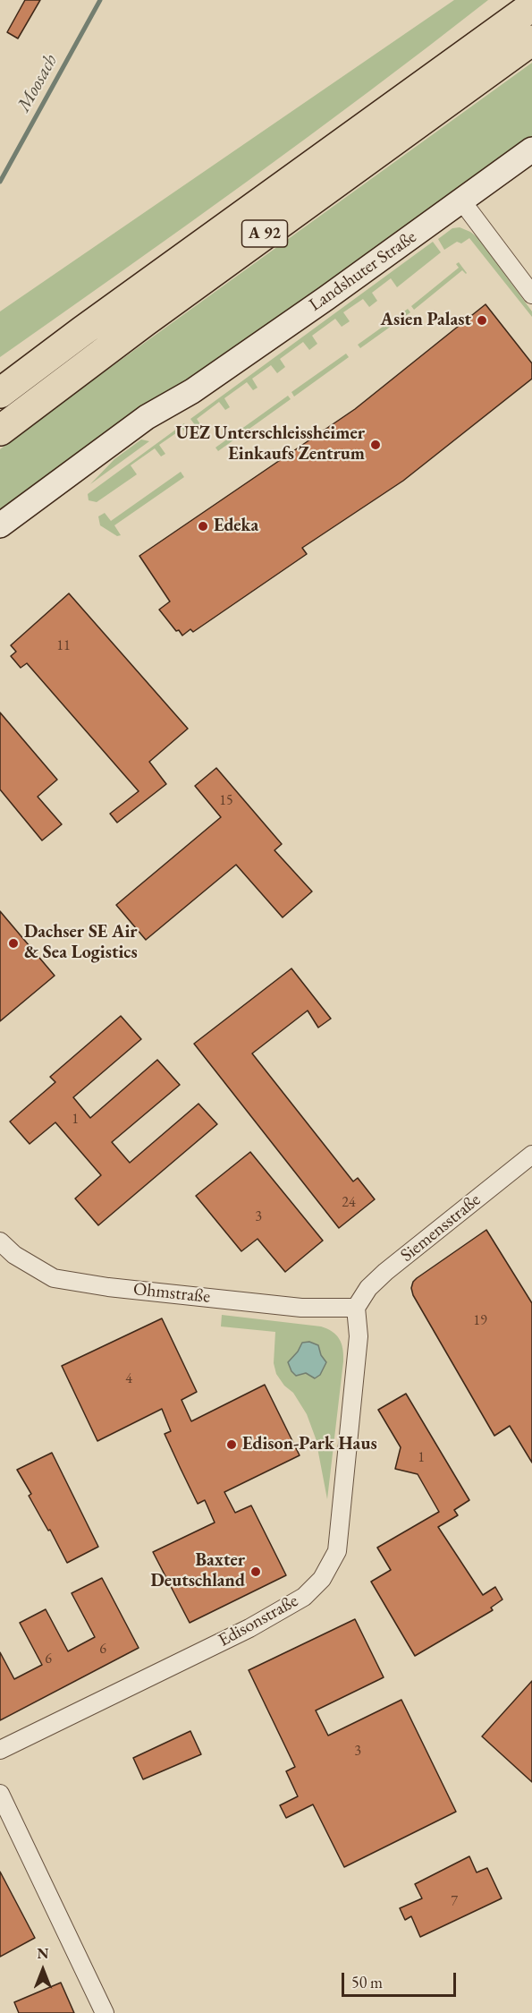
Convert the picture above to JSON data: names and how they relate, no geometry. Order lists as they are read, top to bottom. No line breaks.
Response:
{"streets":{"highway":["A 92"],"main road":["Landshuter Straße"],"street":["Siemensstraße","Ohmstraße","Edisonstraße"]},"crossings":[["Siemensstraße","Ohmstraße"],["Siemensstraße","Edisonstraße"],["Ohmstraße","Edisonstraße"]],"water":["Moosach"],"places":["Asien Palast","UEZ Unterschleissheimer Einkaufs Zentrum","Edeka","Dachser SE Air & Sea Logistics","Edison-Park Haus","Baxter Deutschland"],"house_numbers":["11","15","1","24","3","19","4","1","6","6","3","7"],"scale_bar":"50 m","north":"top"}
